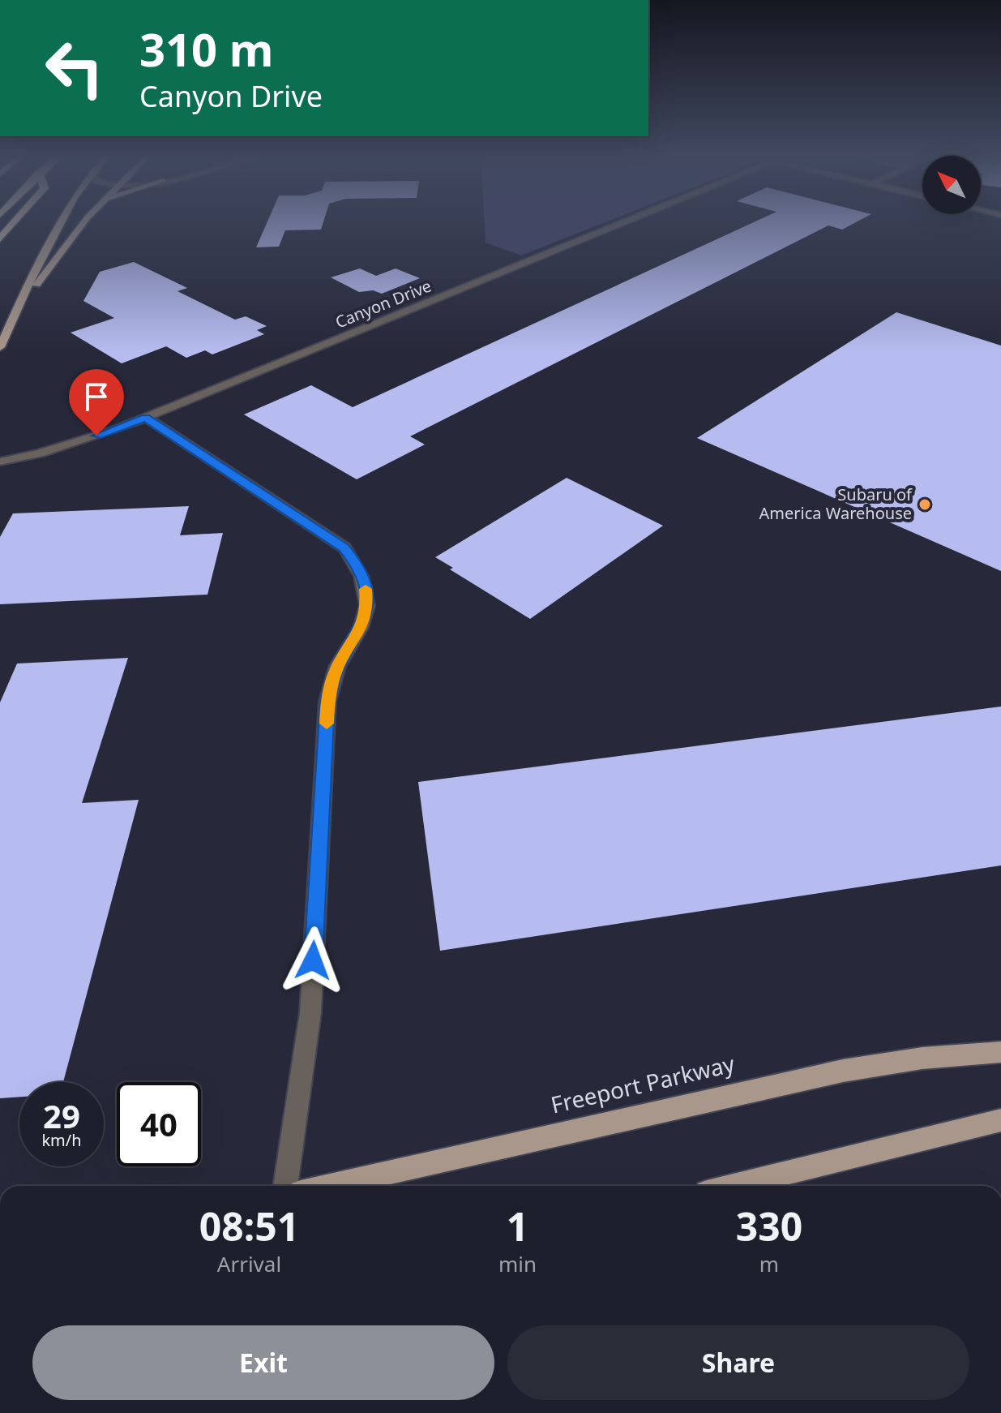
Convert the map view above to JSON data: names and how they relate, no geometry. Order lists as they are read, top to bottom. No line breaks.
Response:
{"streets":{"main road":["Freeport Parkway"],"street":["Canyon Drive"]},"places":["Subaru of America Warehouse"],"north":"top left","page":{"turn":["310 m","Canyon Drive"],"speed":"29 km/h","limit":"40","eta":["08:51","Arrival","1","min","330","m"],"buttons":["Exit","Share"]}}
